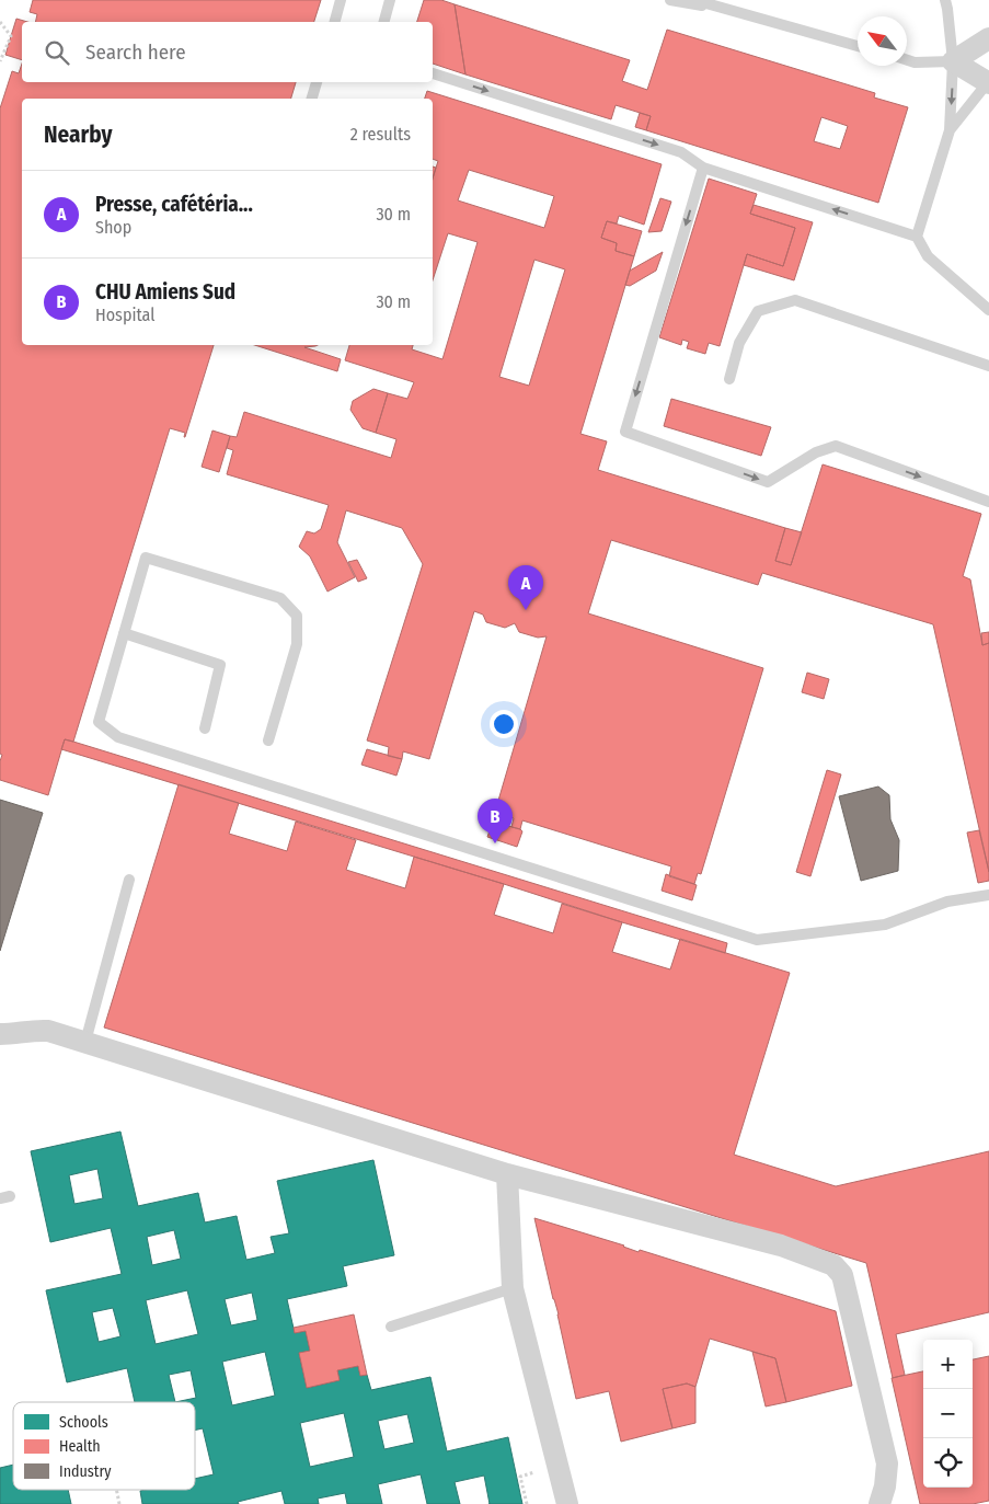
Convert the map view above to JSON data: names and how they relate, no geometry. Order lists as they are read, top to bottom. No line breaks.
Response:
{"legend":["Schools","Health","Industry"],"north":"top left","page":{"search":"Search here","heading":["Nearby","2 results"],"list":[{"mark":"A","name":"Presse, cafétéria...","note":"Shop","value":"30 m"},{"mark":"B","name":"CHU Amiens Sud","note":"Hospital","value":"30 m"}],"pins":["A","B"],"map_buttons":["+","−"]}}
